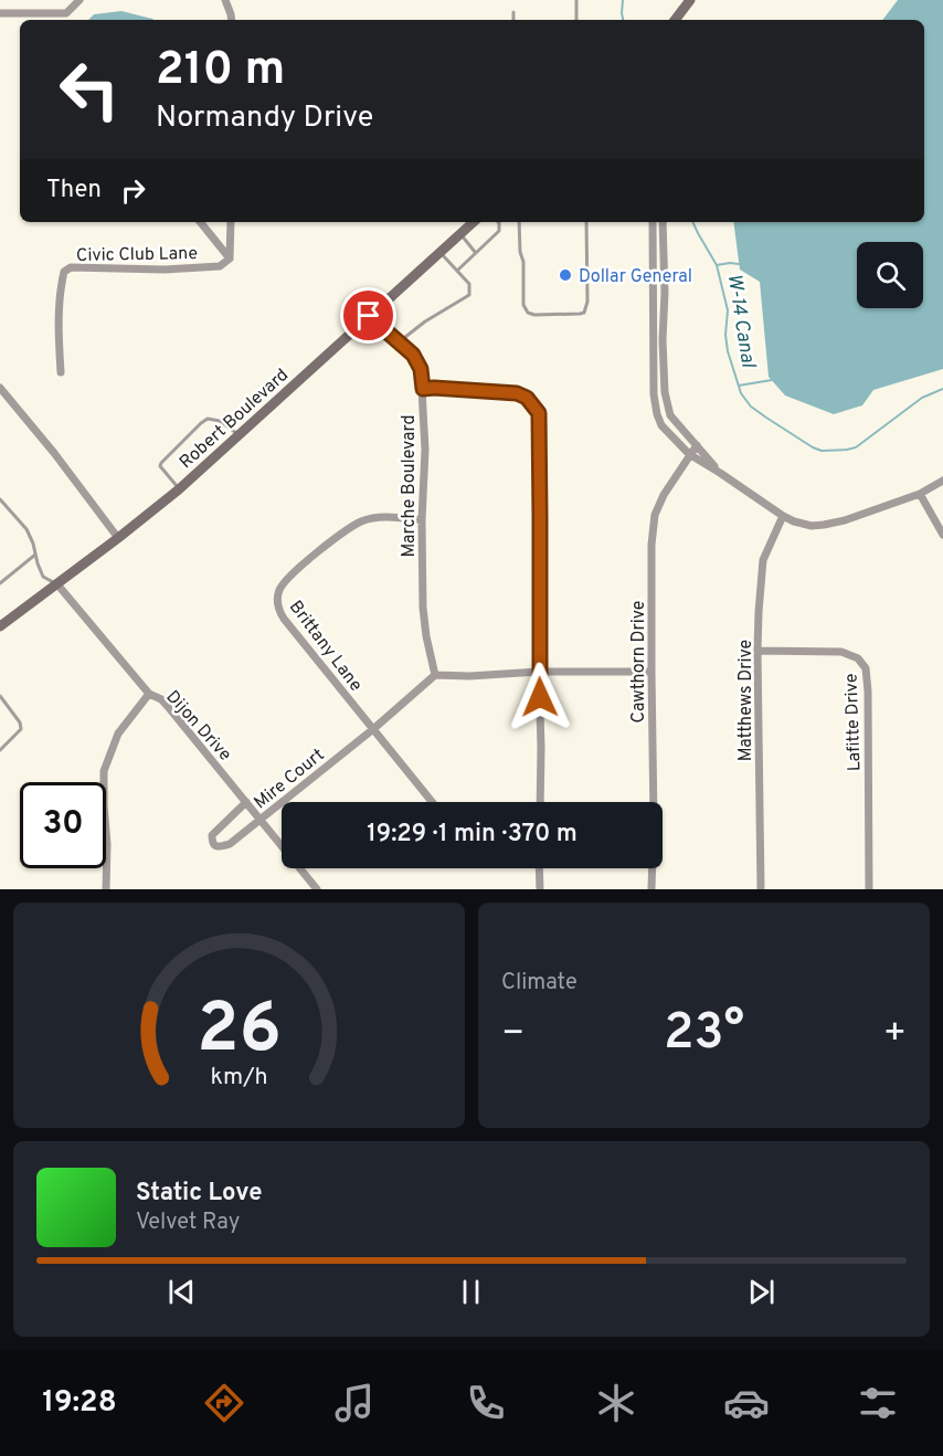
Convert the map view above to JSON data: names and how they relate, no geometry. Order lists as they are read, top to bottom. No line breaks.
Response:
{"streets":{"main road":["Robert Boulevard"],"street":["Civic Club Lane","Marche Boulevard","Brittany Lane","Cawthorn Drive","Matthews Drive","Lafitte Drive","Dijon Drive","Mire Court"]},"crossings":[["Robert Boulevard","Marche Boulevard"],["Robert Boulevard","Dijon Drive"],["Marche Boulevard","Brittany Lane"],["Marche Boulevard","Mire Court"],["Brittany Lane","Mire Court"],["Matthews Drive","Lafitte Drive"],["Dijon Drive","Mire Court"]],"water":["W-14 Canal"],"places":["Dollar General"],"page":{"turn":["210 m","Normandy Drive"],"then":"Then","limit":"30","trip":"19:29 · 1 min · 370 m","tile":"Climate","heat":["−","23°","+"],"song":["Static Love","Velvet Ray"],"tabs":"19:28","gauge":["26","km/h"]}}
